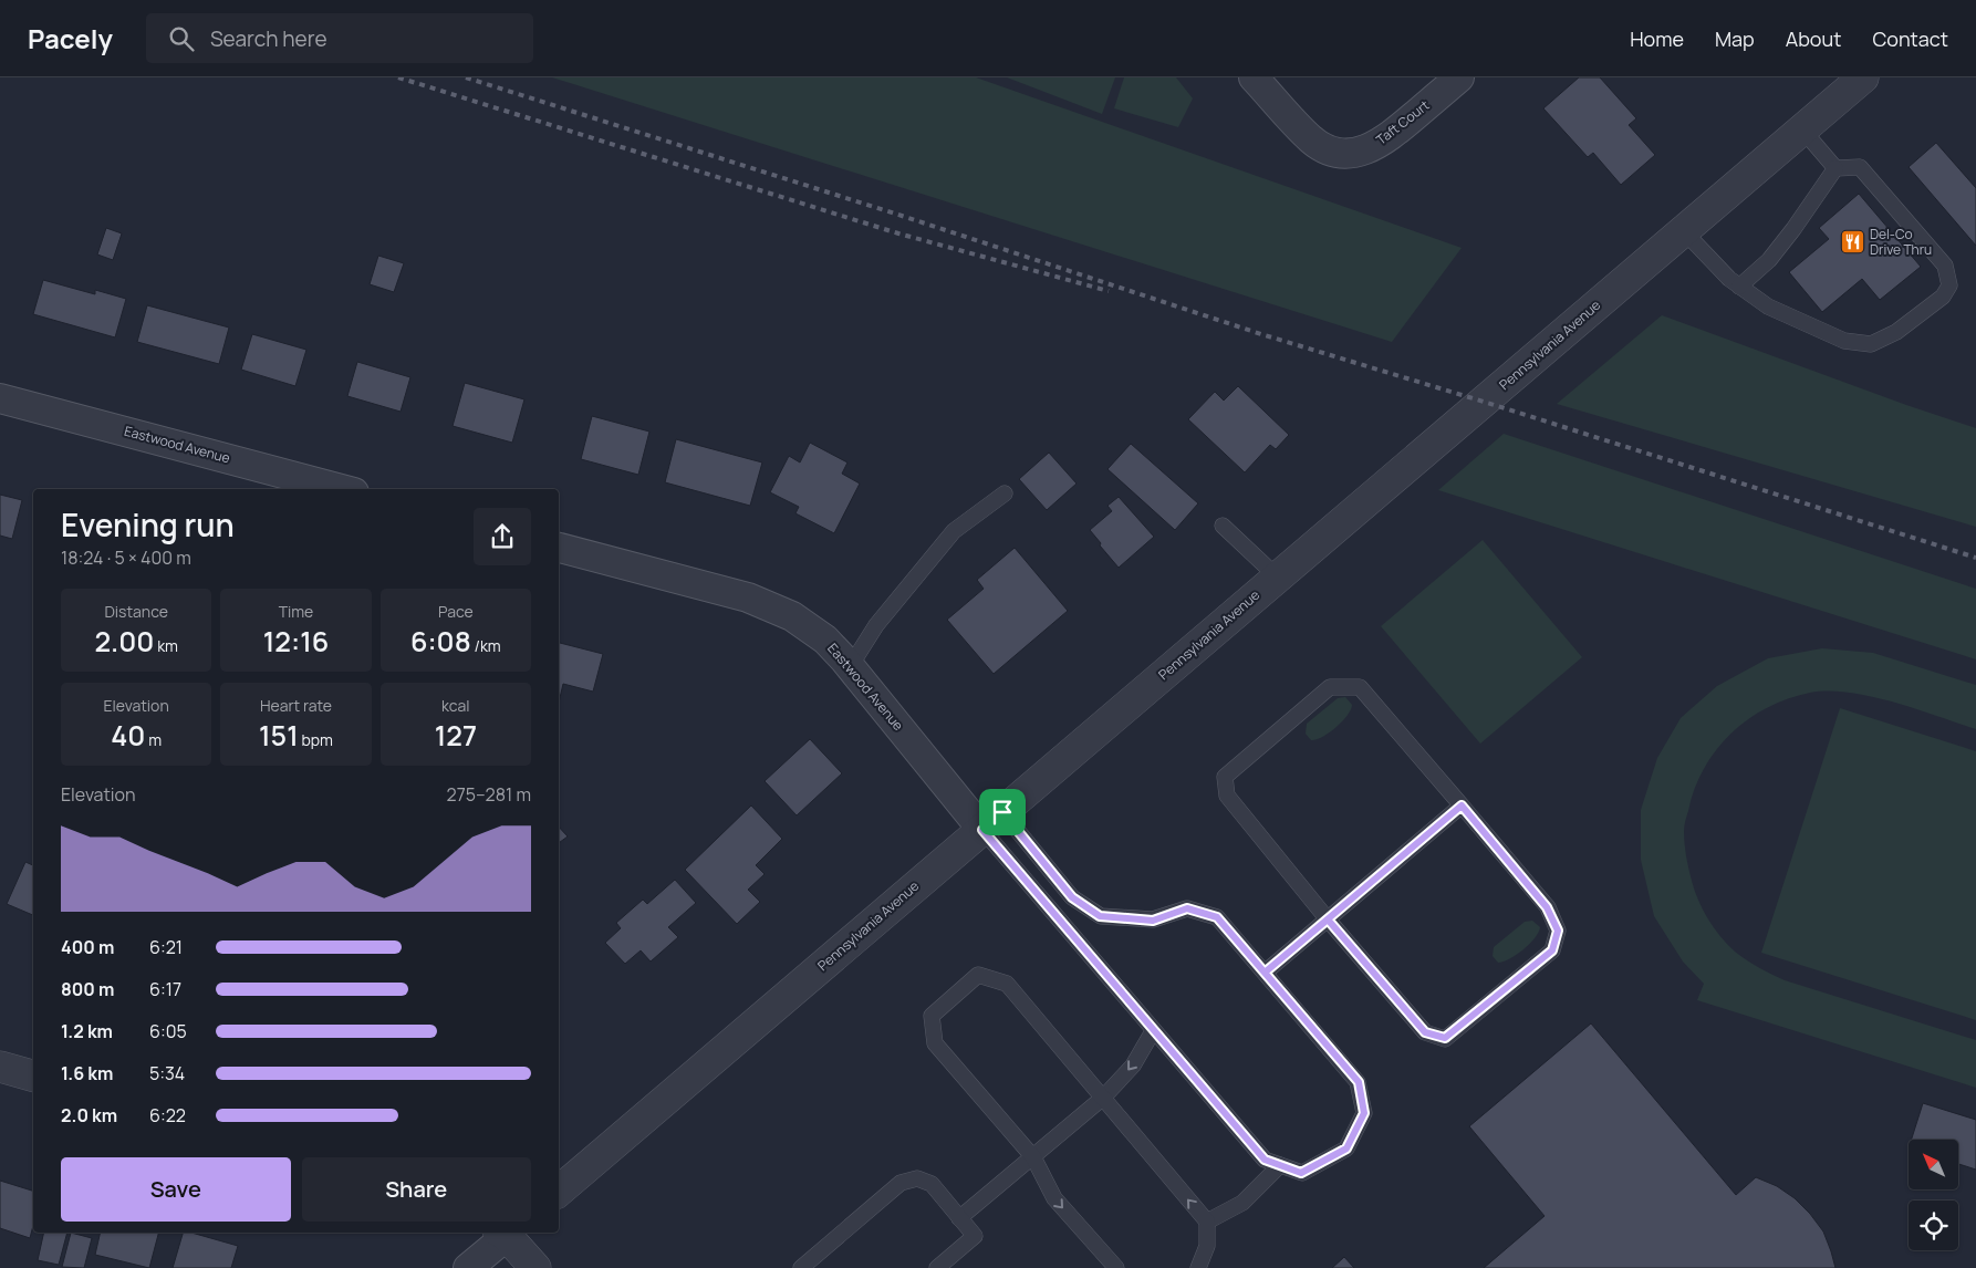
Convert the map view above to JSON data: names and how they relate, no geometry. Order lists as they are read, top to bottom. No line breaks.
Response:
{"streets":{"street":["Taft Court","Pennsylvania Avenue","Eastwood Avenue"]},"crossings":[["Pennsylvania Avenue","Eastwood Avenue"]],"places":{"restaurant":["Del-Co Drive Thru"]},"north":"top left","page":{"header":"Pacely","search":"Search here","nav":["Home","Map","About","Contact"],"heading":["Evening run","18:24 · 5 × 400 m"],"stats":[["Distance","2.00 km"],["Time","12:16"],["Pace","6:08 /km"],["Elevation","40 m"],["Heart rate","151 bpm"],["kcal","127"]],"chart":["Elevation","275–281 m"],"list":[{"name":"400 m","note":"6:21"},{"name":"800 m","note":"6:17"},{"name":"1.2 km","note":"6:05"},{"name":"1.6 km","note":"5:34"},{"name":"2.0 km","note":"6:22"}],"buttons":["Save","Share"]}}
